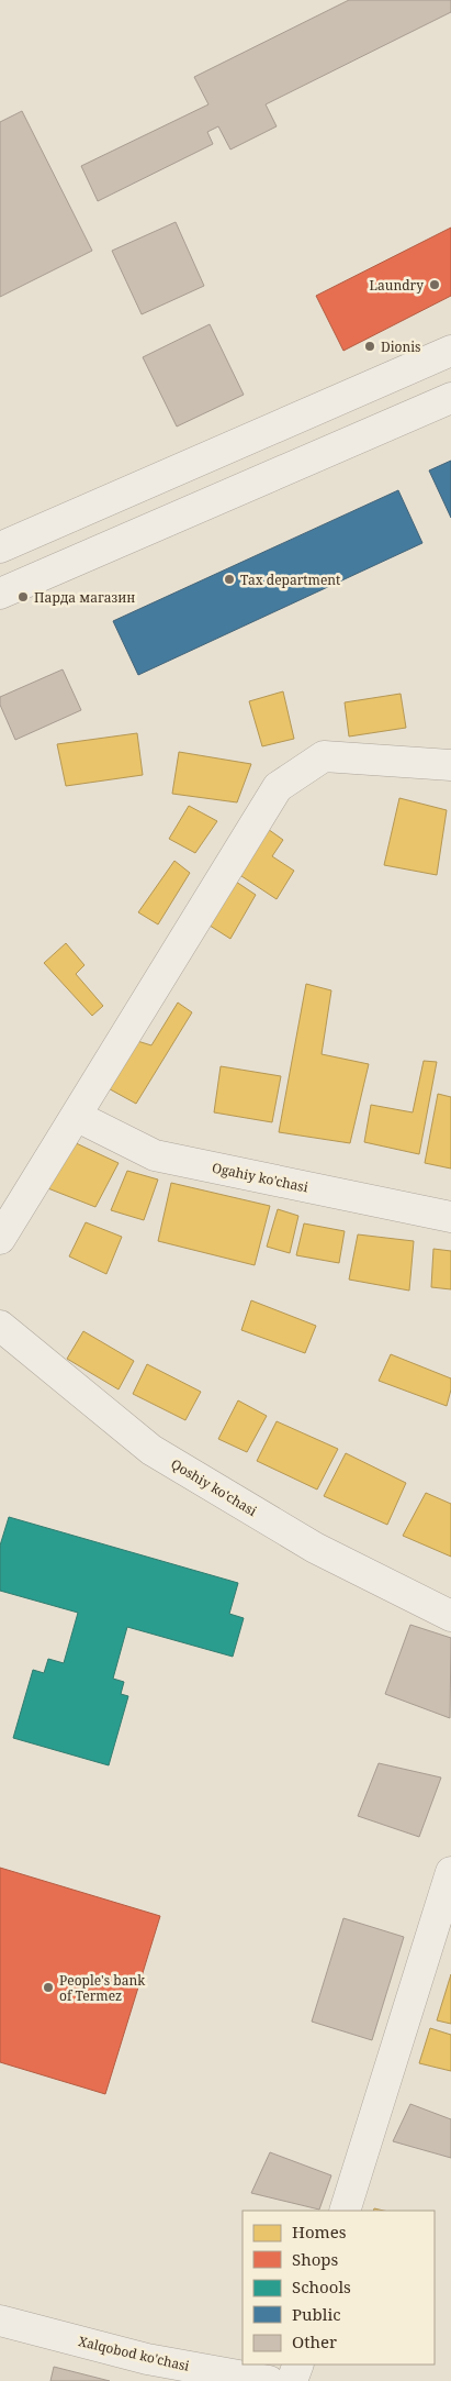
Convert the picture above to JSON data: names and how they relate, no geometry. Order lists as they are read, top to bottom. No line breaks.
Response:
{"streets":{"street":["Ogahiy ko'chasi","Qoshiy ko'chasi","Xalqobod ko'chasi"]},"places":["Laundry","Dionis","Tax department","Парда магазин","People's bank of Termez"],"legend":["Homes","Shops","Schools","Public","Other"]}
